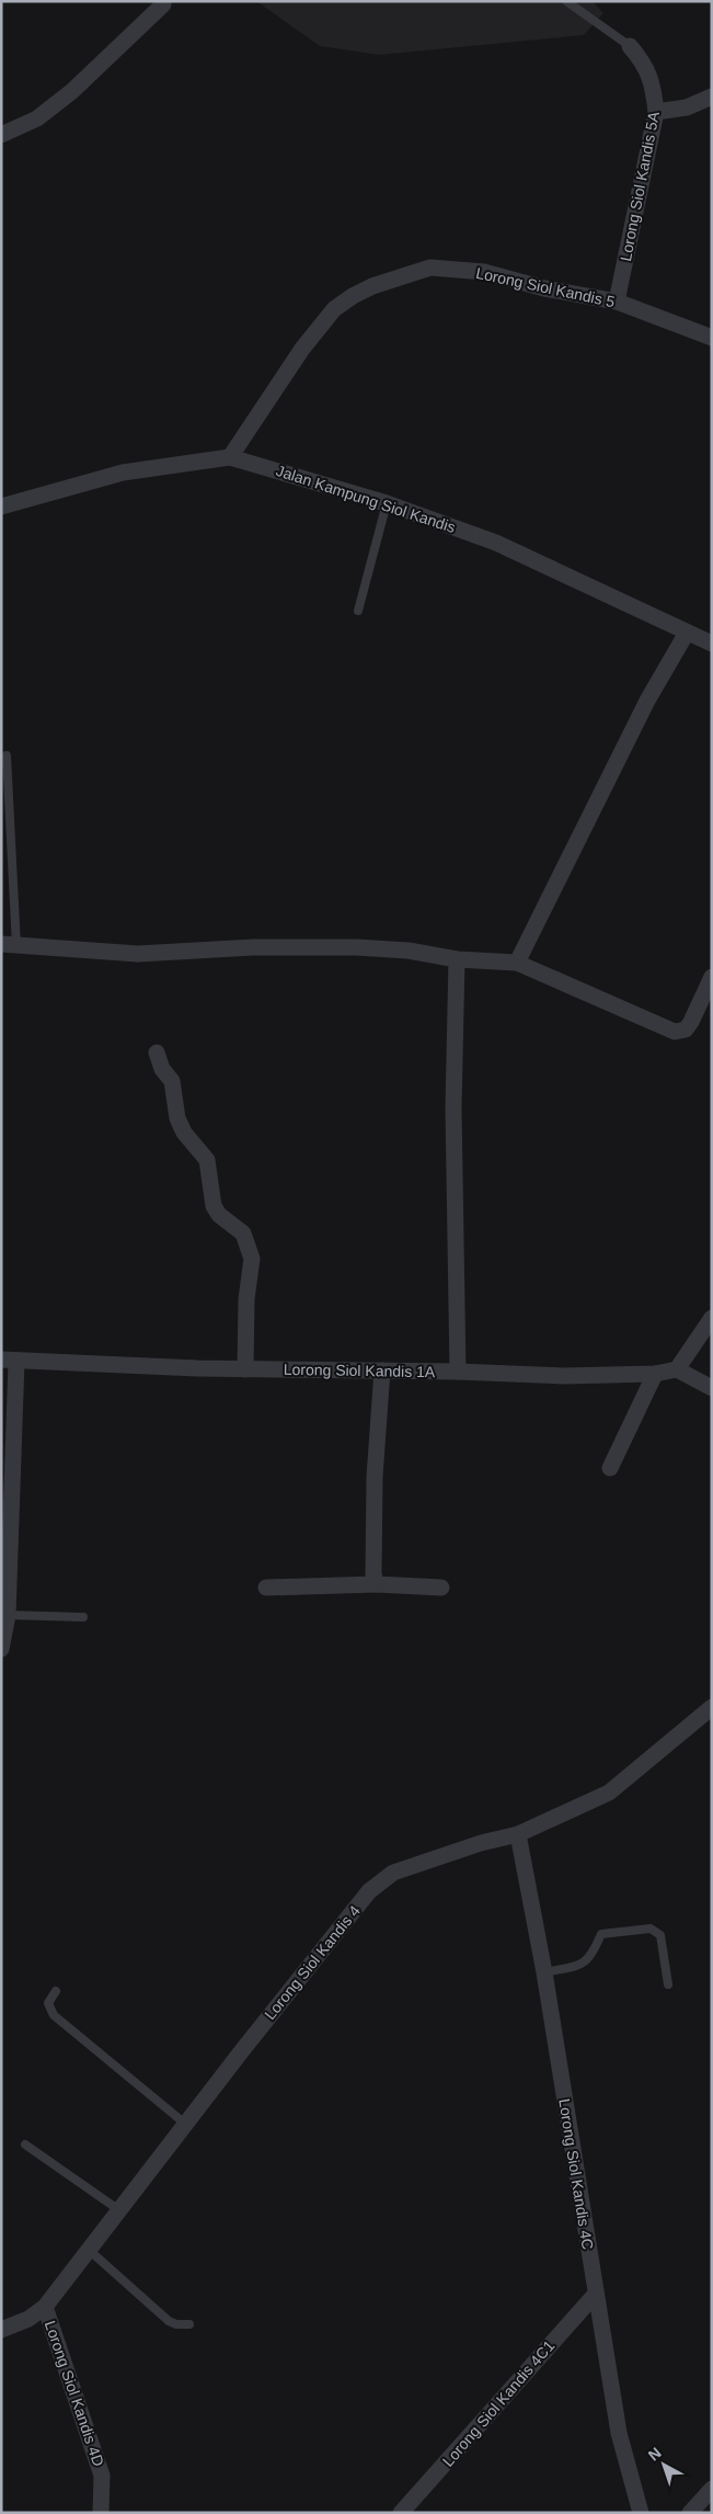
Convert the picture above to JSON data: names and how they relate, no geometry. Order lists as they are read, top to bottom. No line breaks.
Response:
{"streets":{"street":["Lorong Siol Kandis 5A","Lorong Siol Kandis 5","Jalan Kampung Siol Kandis","Lorong Siol Kandis 1A","Lorong Siol Kandis 4","Lorong Siol Kandis 4C","Lorong Siol Kandis 4D","Lorong Siol Kandis 4C1"]},"crossings":[["Lorong Siol Kandis 5A","Lorong Siol Kandis 5"],["Lorong Siol Kandis 5","Jalan Kampung Siol Kandis"],["Lorong Siol Kandis 4","Lorong Siol Kandis 4C"],["Lorong Siol Kandis 4","Lorong Siol Kandis 4D"],["Lorong Siol Kandis 4C","Lorong Siol Kandis 4C1"]],"north":"top left"}
